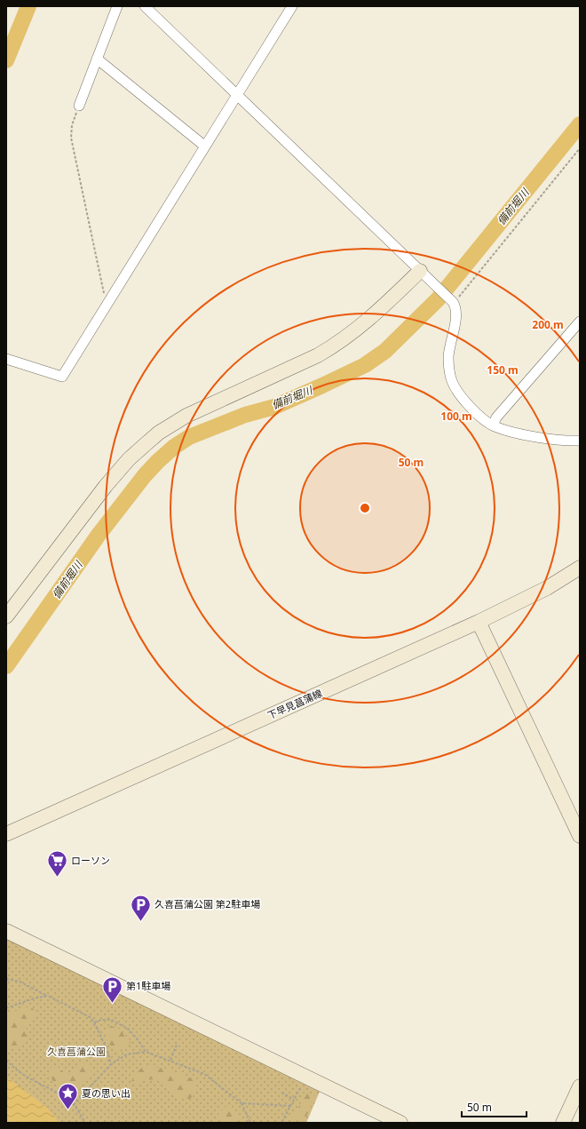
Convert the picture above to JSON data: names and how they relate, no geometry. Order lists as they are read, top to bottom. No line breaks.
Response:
{"streets":{"street":["下早見菖蒲線"]},"water":["備前堀川"],"parks":["久喜菖蒲公園"],"places":{"supermarket":["ローソン"],"parking":["久喜菖蒲公園 第2駐車場","第1駐車場"],"place":["夏の思い出"]},"scale_bar":"50 m","rings":["200 m","150 m","100 m","50 m"]}
